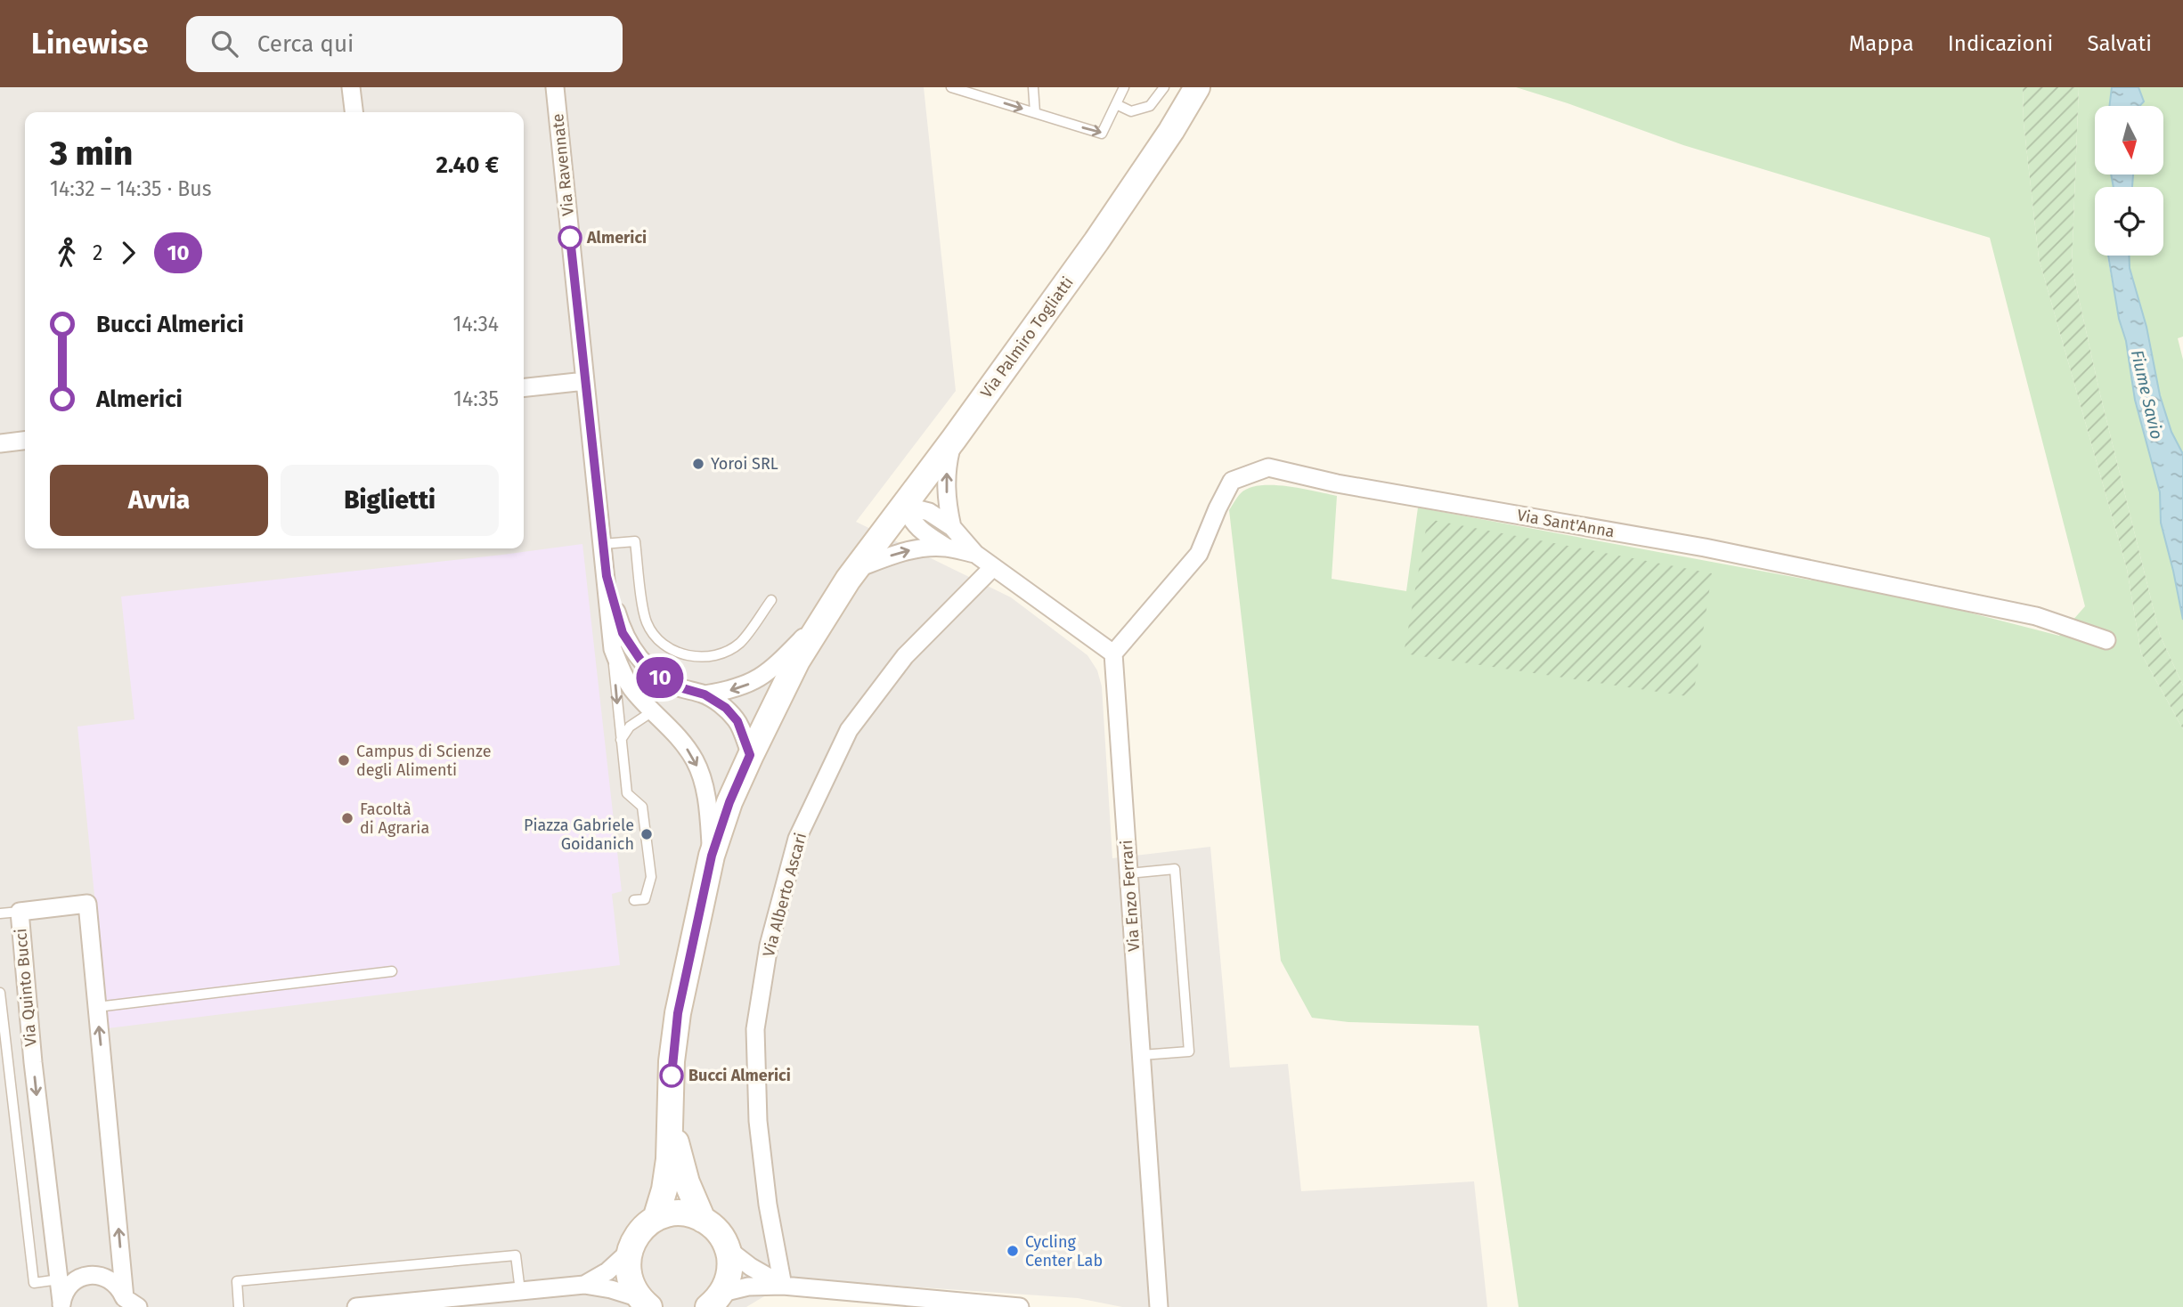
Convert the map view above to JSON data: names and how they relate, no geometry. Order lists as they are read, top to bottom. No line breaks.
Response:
{"streets":{"main road":["Via Ravennate","Via Palmiro Togliatti"],"street":["Via Sant'Anna","Via Alberto Ascari","Via Enzo Ferrari","Via Quinto Bucci"]},"crossings":[["Via Ravennate","Via Palmiro Togliatti"],["Via Sant'Anna","Via Enzo Ferrari"]],"water":["Fiume Savio"],"places":["Almerici","Yoroi SRL","Campus di Scienze degli Alimenti","Facoltà di Agraria","Piazza Gabriele Goidanich","Bucci Almerici","Cycling Center Lab"],"lines":["bus line 10"],"north":"bottom","page":{"header":"Linewise","search":"Cerca qui","nav":["Mappa","Indicazioni","Salvati"],"on_map":"10","heading":["3 min","14:32 – 14:35 · Bus","2.40 €"],"legs":["2","10"],"list":[{"name":"Bucci Almerici","value":"14:34"},{"name":"Almerici","value":"14:35"}],"buttons":["Avvia","Biglietti"]}}
